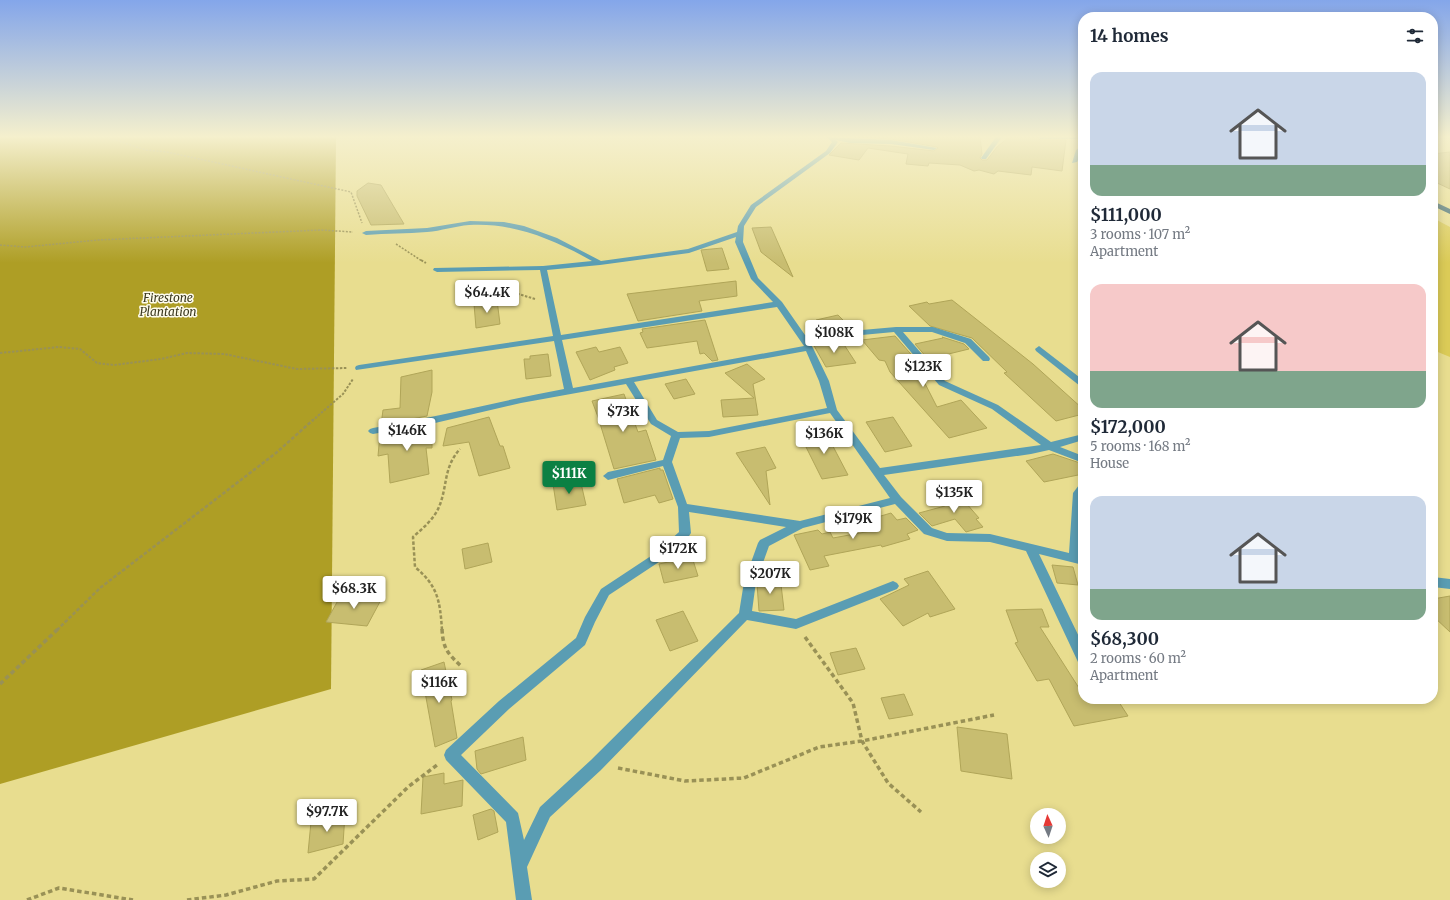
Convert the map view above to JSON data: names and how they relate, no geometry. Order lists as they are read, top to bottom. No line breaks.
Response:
{"parks":["Firestone Plantation"],"north":"top","page":{"heading":"14 homes","list":[{"name":"$111,000","note":"3 rooms · 107 m² · Apartment"},{"name":"$172,000","note":"5 rooms · 168 m² · House"},{"name":"$68,300","note":"2 rooms · 60 m² · Apartment"}],"price":["$64.4K","$108K","$123K","$73K","$146K","$136K","$111K","$135K","$179K","$172K","$207K","$68.3K","$116K","$97.7K"]}}
